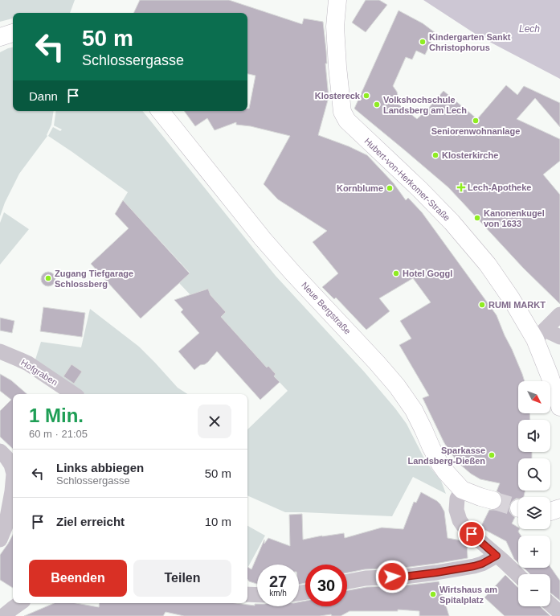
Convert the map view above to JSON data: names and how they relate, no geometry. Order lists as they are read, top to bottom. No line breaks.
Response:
{"streets":{"main road":["Hubert-von-Herkomer-Straße","Neue Bergstraße"],"street":["Hofgraben"]},"water":["Lech"],"places":{"other":["Kindergarten Sankt Christophorus","Klostereck","Volkshochschule Landsberg am Lech","Seniorenwohnanlage","Klosterkirche","Kornblume","Kanonenkugel von 1633","Hotel Goggl","Zugang Tiefgarage Schlossberg","RUMI MARKT","Sparkasse Landsberg-Dießen","Wirtshaus am Spitalplatz"],"health":["Lech-Apotheke"]},"north":"bottom right","page":{"turn":["50 m","Schlossergasse"],"then":"Dann","map_buttons":["+","−"],"heading":["1 Min.","60 m · 21:05"],"list":[{"name":"Links abbiegen","note":"Schlossergasse","value":"50 m"},{"name":"Ziel erreicht","value":"10 m"}],"buttons":["Beenden","Teilen"],"speed":"27 km/h","limit":"30"}}
